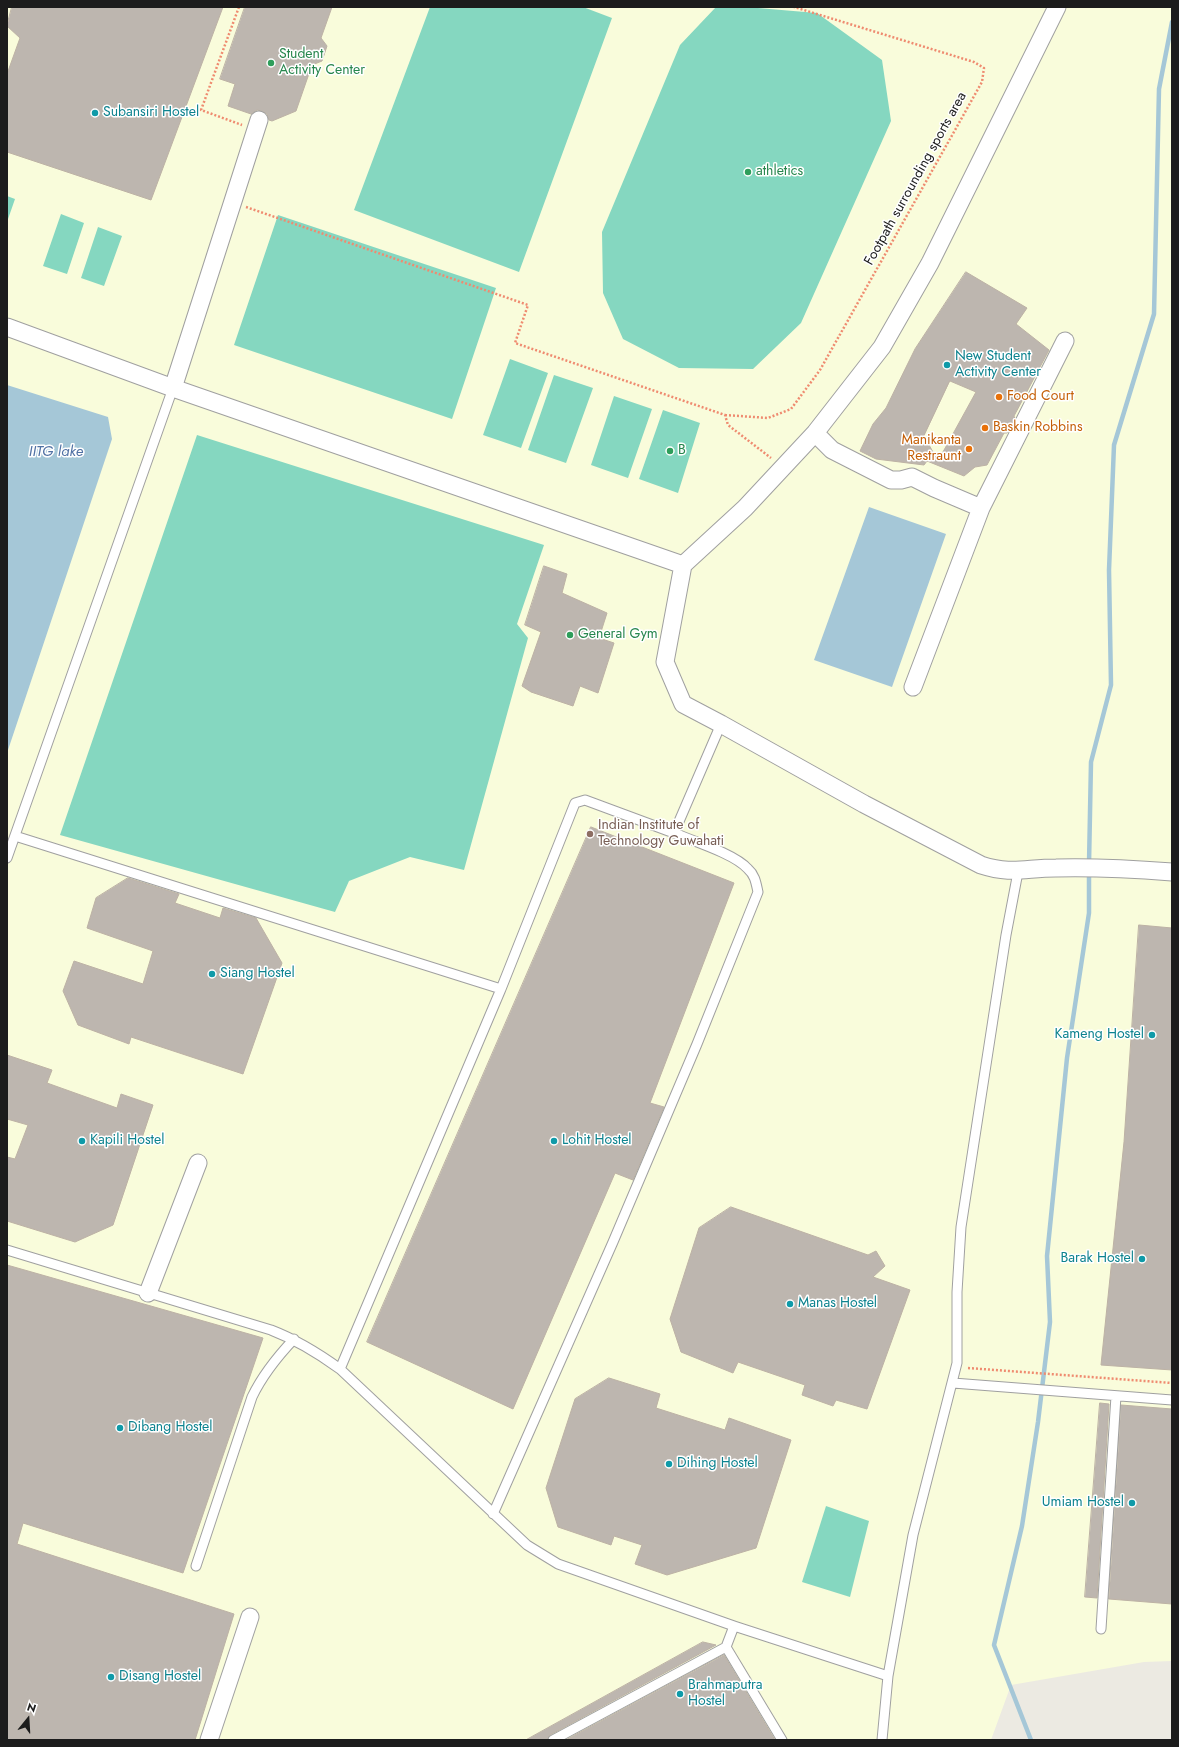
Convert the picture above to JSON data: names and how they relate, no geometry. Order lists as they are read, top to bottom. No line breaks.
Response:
{"streets":{"path":["Footpath surrounding sports area"]},"water":["IITG lake"],"places":["Student Activity Center","Subansiri Hostel","athletics","New Student Activity Center","Food Court","Baskin Robbins","Manikanta Restraunt","B","General Gym","Indian Institute of Technology Guwahati","Siang Hostel","Kameng Hostel","Kapili Hostel","Lohit Hostel","Barak Hostel","Manas Hostel","Dibang Hostel","Dihing Hostel","Umiam Hostel","Disang Hostel","Brahmaputra Hostel"],"north":"top"}
